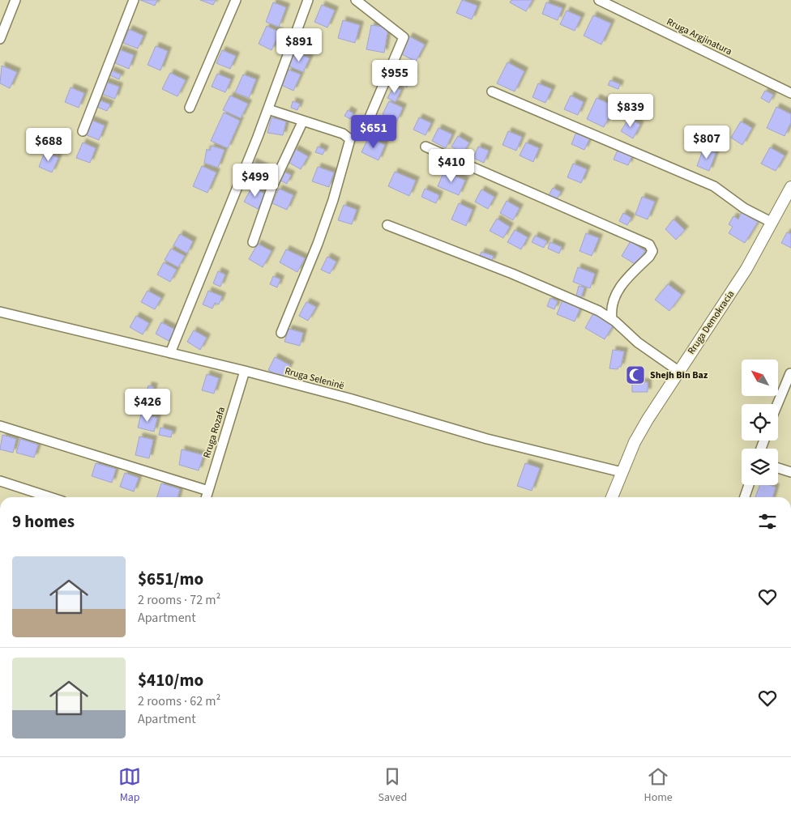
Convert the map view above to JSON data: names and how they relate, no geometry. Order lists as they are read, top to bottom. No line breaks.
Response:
{"streets":{"main road":["Rruga Demokracia"],"street":["Rruga Argjinatura","Rruga Seleninë","Rruga Rozafa"]},"crossings":[["Rruga Demokracia","Rruga Seleninë"],["Rruga Seleninë","Rruga Rozafa"]],"places":{"mosque":["Shejh Bin Baz"]},"north":"top left","page":{"price":["$891","$955","$839","$651","$807","$688","$410","$499","$426"],"heading":"9 homes","list":[{"name":"$651/mo","note":"2 rooms · 72 m² · Apartment"},{"name":"$410/mo","note":"2 rooms · 62 m² · Apartment"}],"tabs":["Map","Saved","Home"]}}
